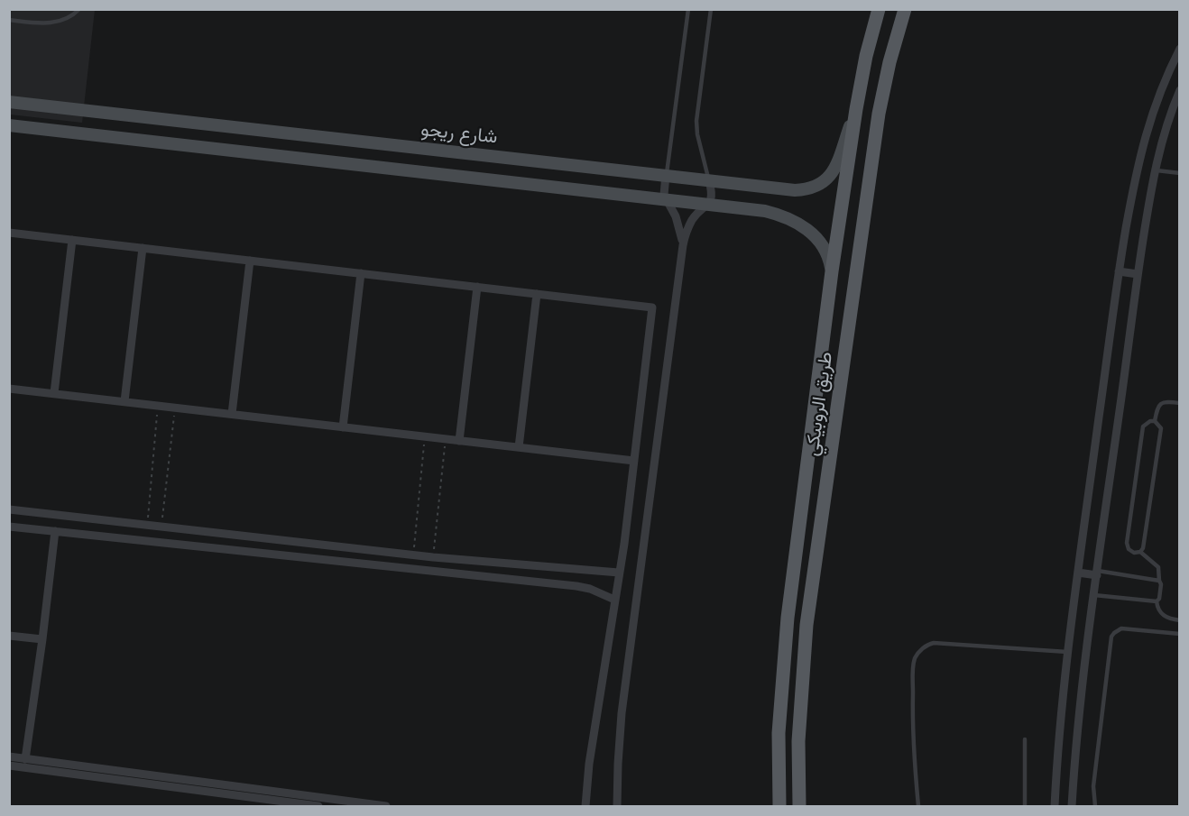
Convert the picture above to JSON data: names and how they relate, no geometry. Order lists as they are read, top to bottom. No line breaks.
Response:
{"streets":{"main road":["شارع ريجو","طريق الروبيكي"]},"crossings":[["شارع ريجو","طريق الروبيكي"]]}
